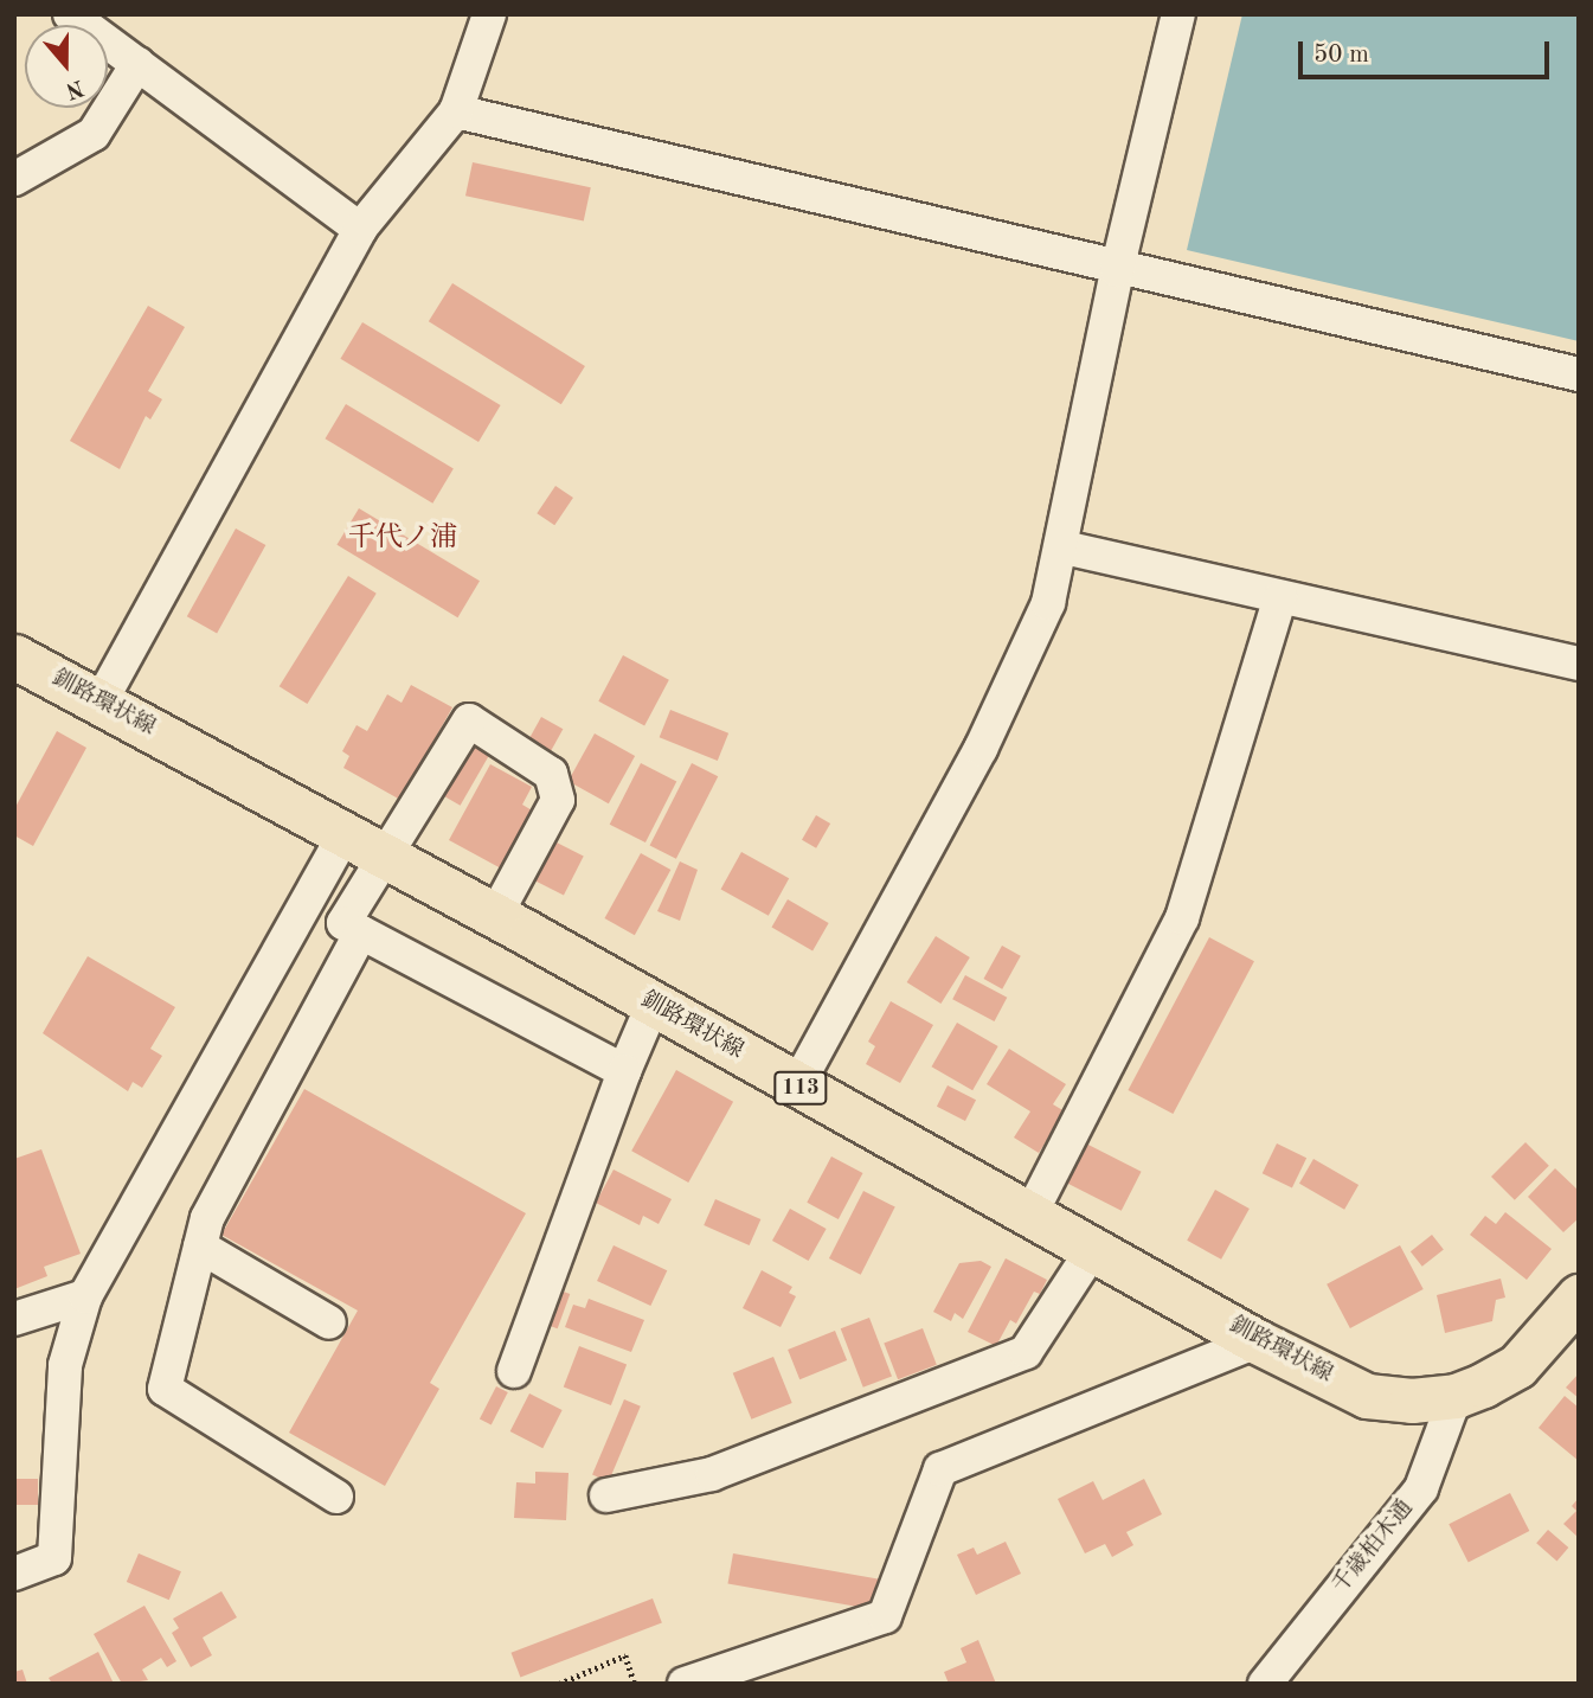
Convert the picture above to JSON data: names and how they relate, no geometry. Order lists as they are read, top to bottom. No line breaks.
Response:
{"streets":{"main road":["釧路環状線","113"],"street":["千歳柏木通"]},"crossings":[["釧路環状線","千歳柏木通"]],"districts":["千代ノ浦"],"scale_bar":"50 m","north":"bottom"}
